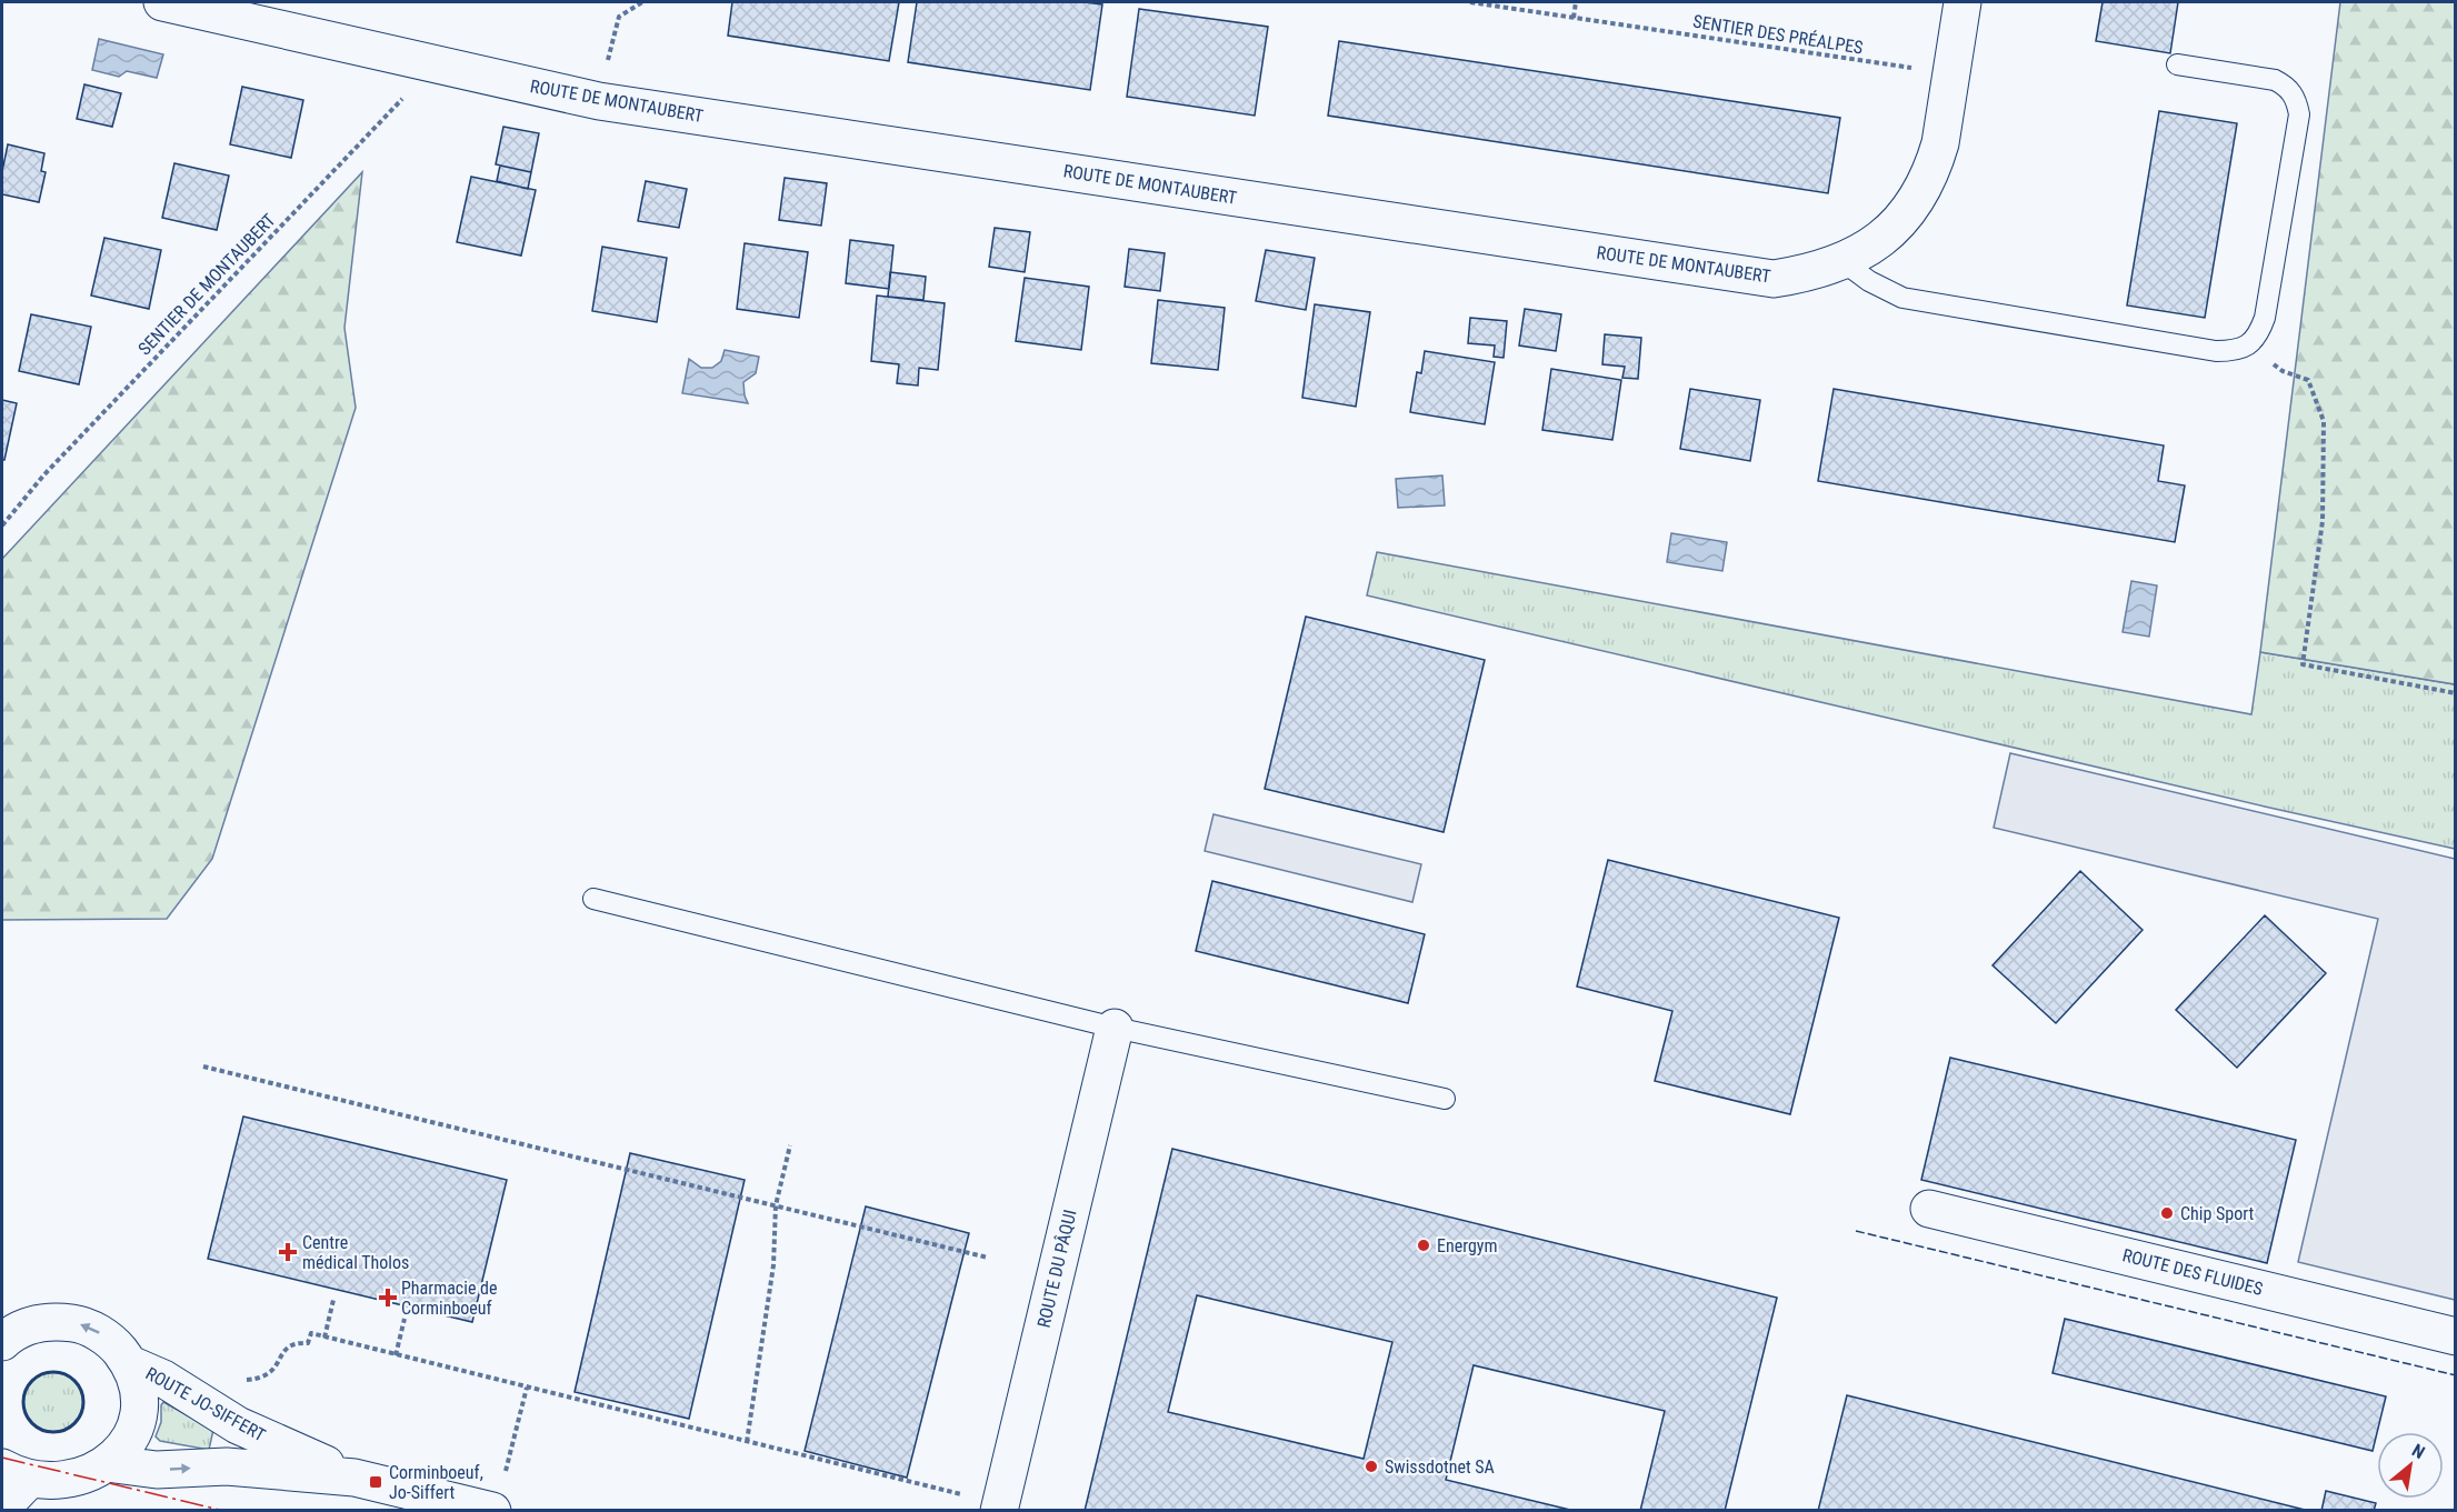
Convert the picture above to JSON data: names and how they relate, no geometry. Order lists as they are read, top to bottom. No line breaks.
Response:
{"streets":{"street":["ROUTE DE MONTAUBERT","ROUTE DU PÂQUI","ROUTE DES FLUIDES","ROUTE JO-SIFFERT"],"path":["SENTIER DES PRÉALPES","SENTIER DE MONTAUBERT"]},"crossings":[["ROUTE DE MONTAUBERT","SENTIER DE MONTAUBERT"]],"places":{"other":["Chip Sport","Energym","Swissdotnet SA"],"health":["Centre médical Tholos","Pharmacie de Corminboeuf"],"transit":["Corminboeuf, Jo-Siffert"]},"north":"top right"}
